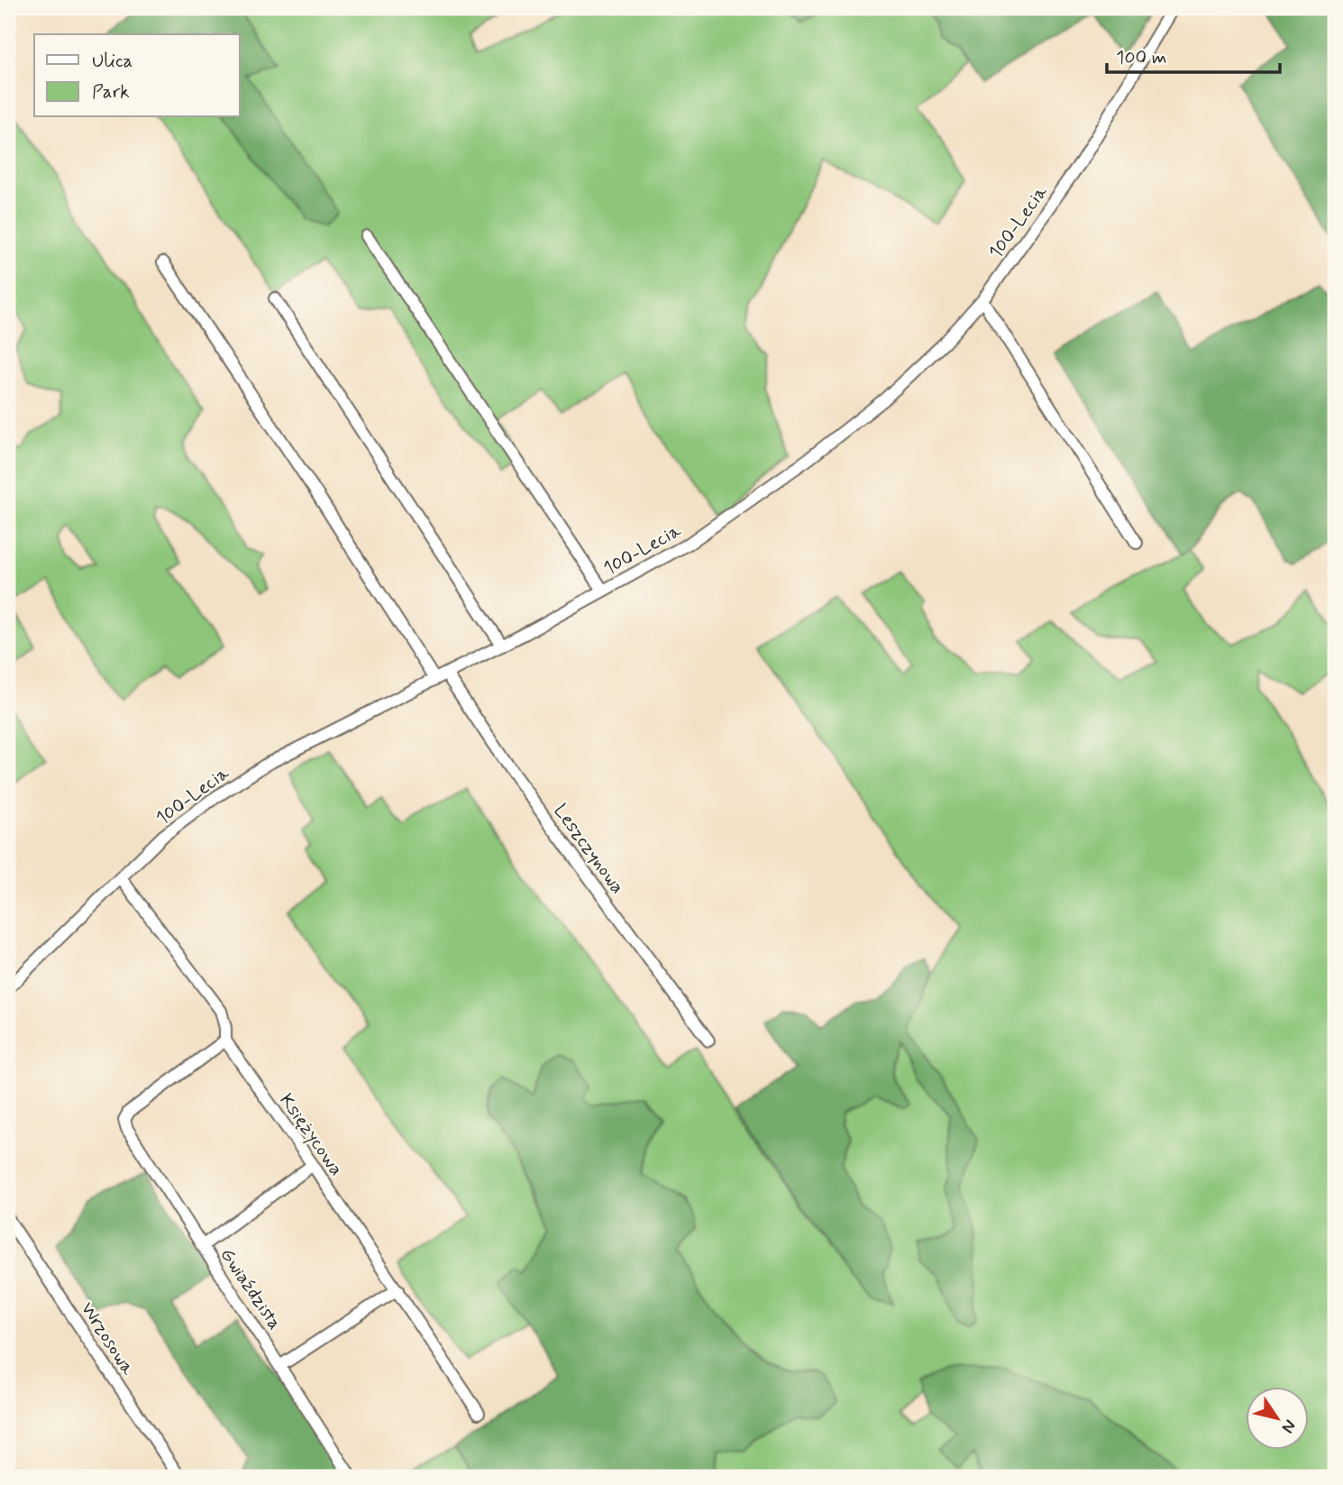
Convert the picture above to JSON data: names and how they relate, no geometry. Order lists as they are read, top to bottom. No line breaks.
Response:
{"streets":{"street":["100-Lecia","Leszczynowa","Księżycowa","Gwiaździsta","Wrzosowa"]},"crossings":[["100-Lecia","Leszczynowa"],["100-Lecia","Księżycowa"],["Księżycowa","Gwiaździsta"]],"legend":["Ulica","Park"],"scale_bar":"100 m","north":"bottom right"}
